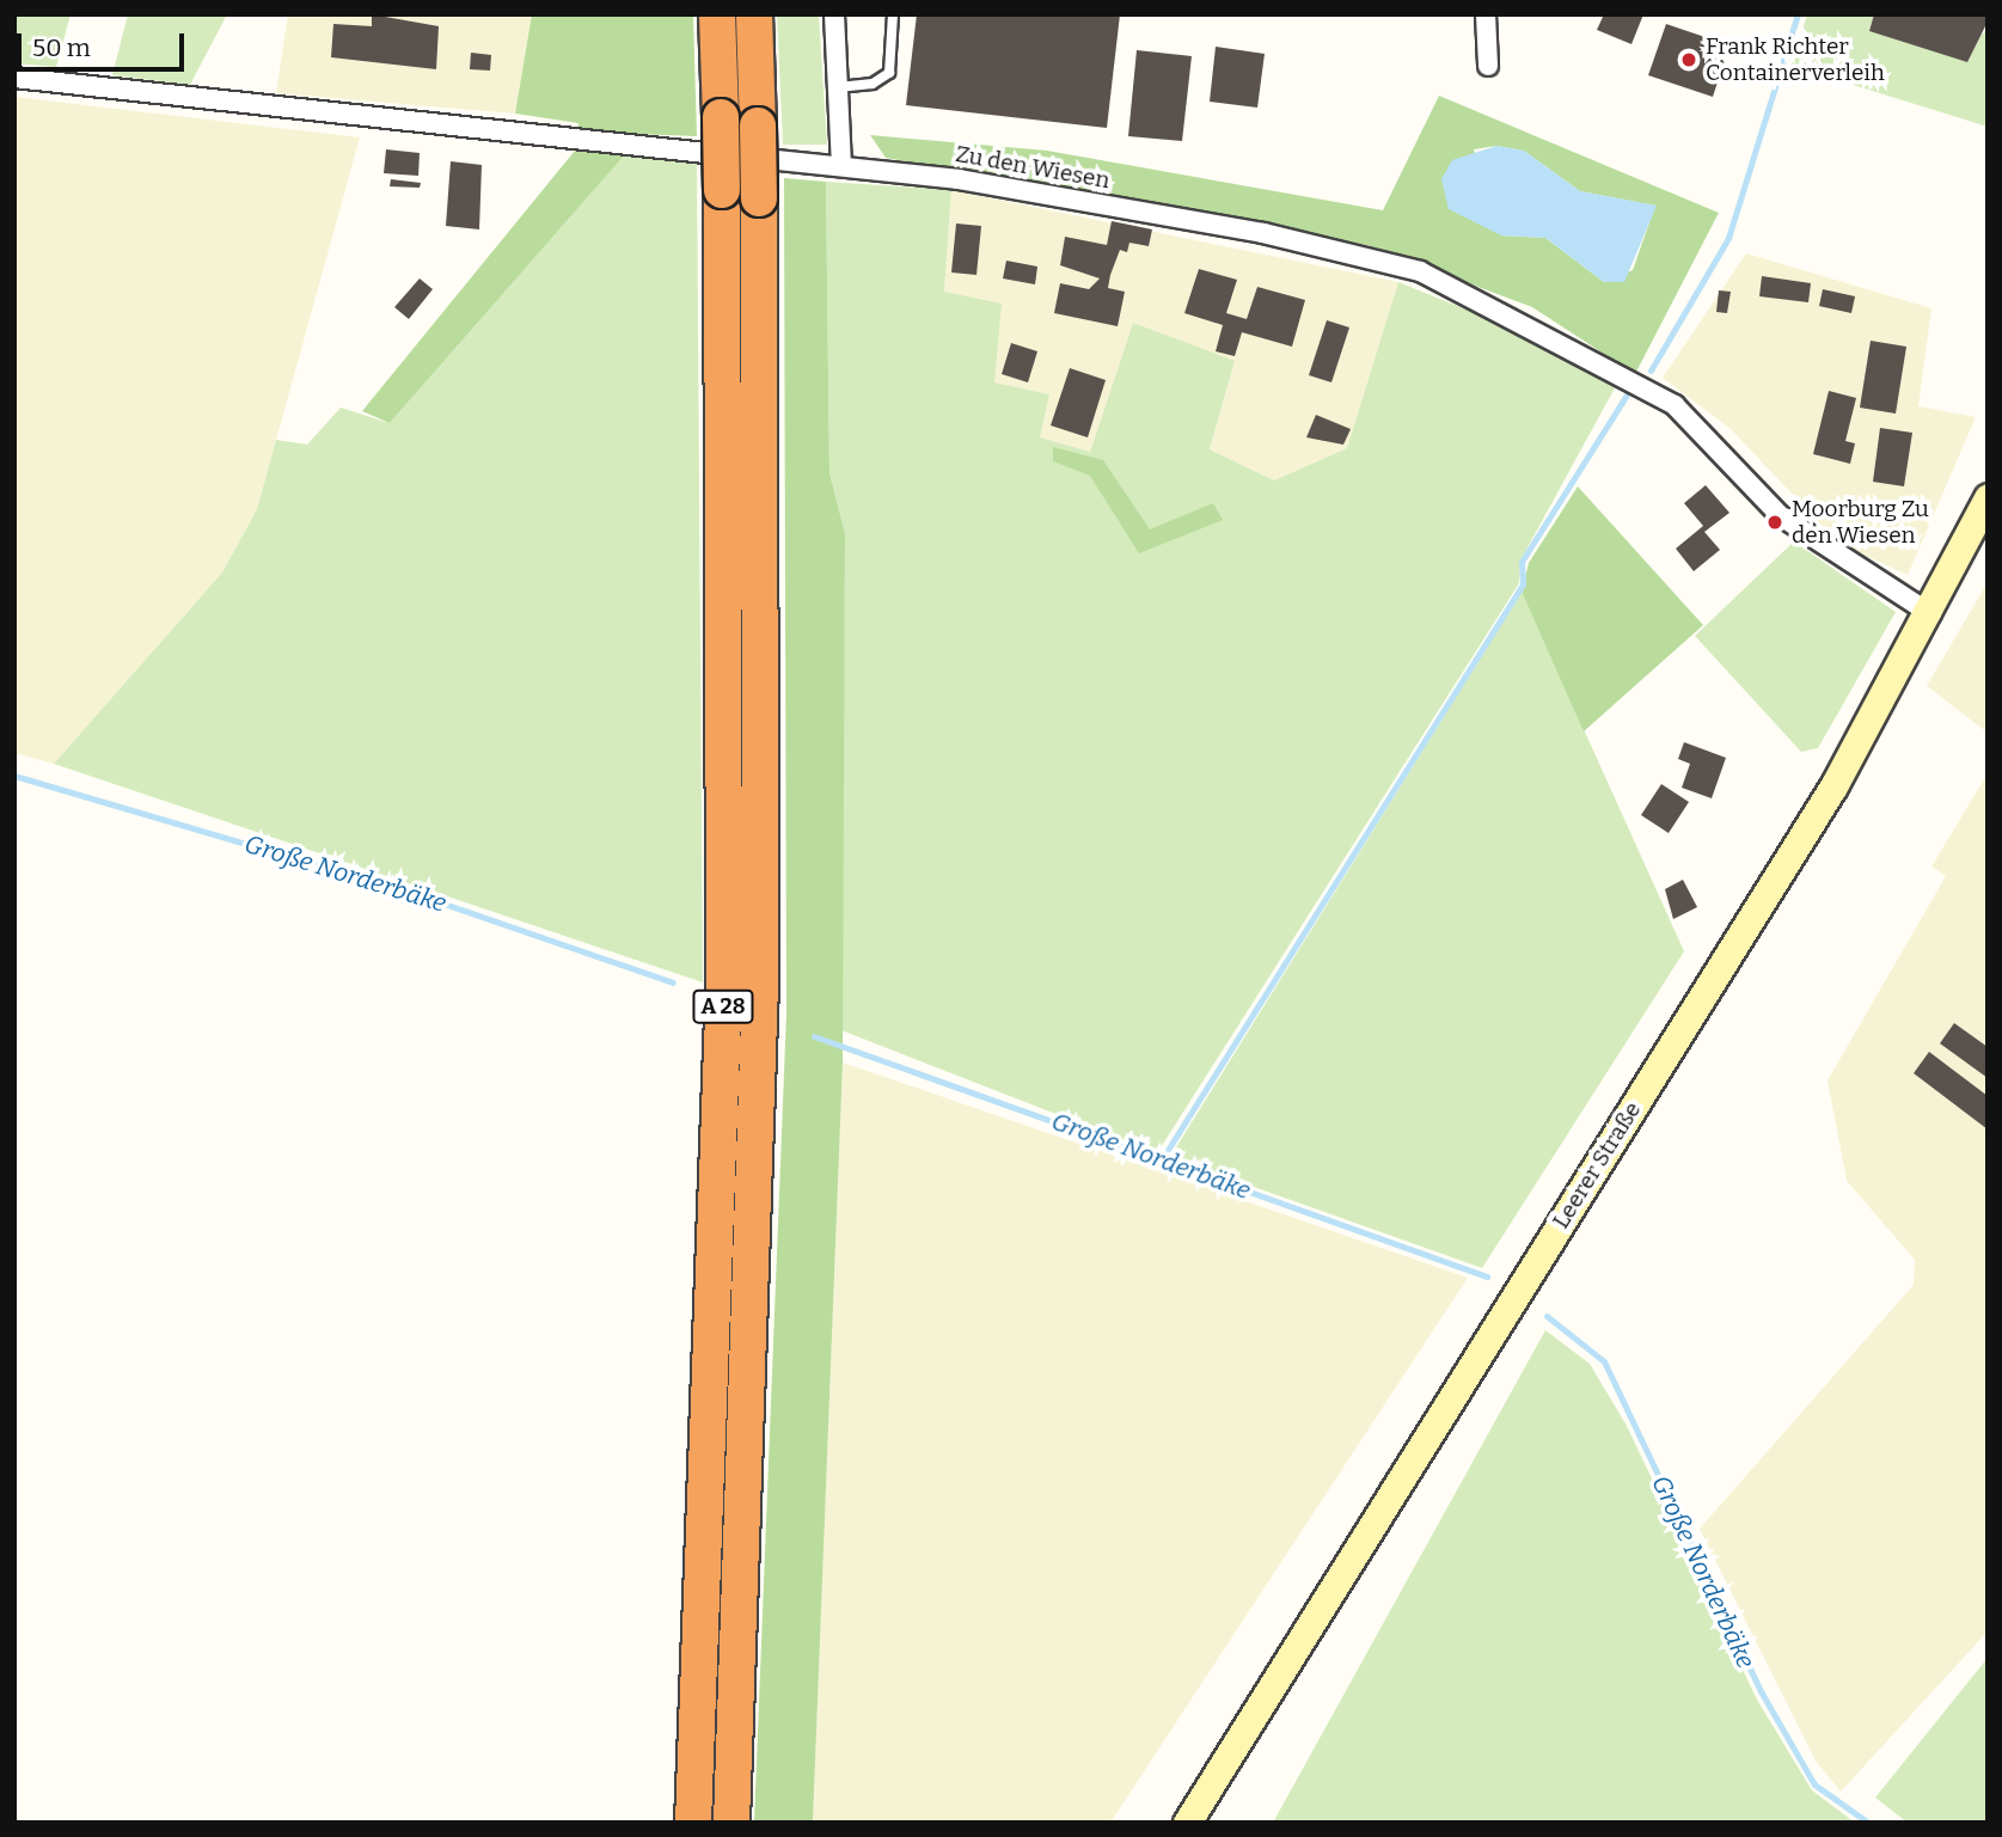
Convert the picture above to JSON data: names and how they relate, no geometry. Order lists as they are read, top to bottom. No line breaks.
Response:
{"streets":{"highway":["A 28"],"main road":["Leerer Straße"],"street":["Zu den Wiesen"]},"crossings":[["Zu den Wiesen","Leerer Straße"]],"water":["Große Norderbäke"],"places":["Frank Richter Containerverleih","Moorburg Zu den Wiesen"],"scale_bar":"50 m"}
